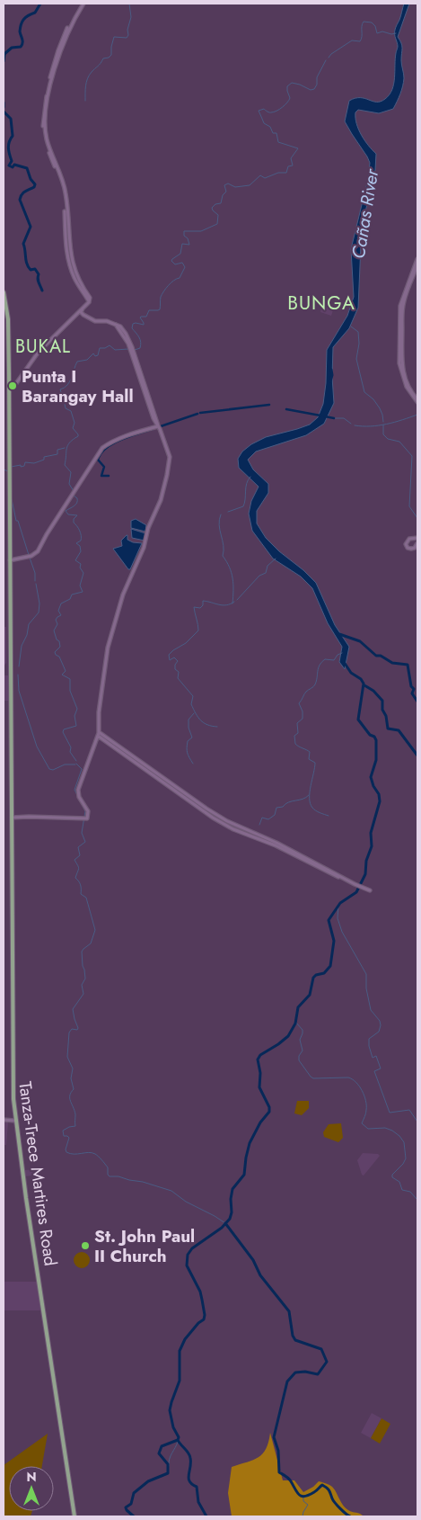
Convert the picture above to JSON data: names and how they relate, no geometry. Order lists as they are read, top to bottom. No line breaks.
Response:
{"streets":{"main road":["Tanza-Trece Martires Road"]},"districts":["BUNGA","BUKAL"],"water":["Cañas River"],"places":["Punta I Barangay Hall","St. John Paul II Church"],"north":"top"}
